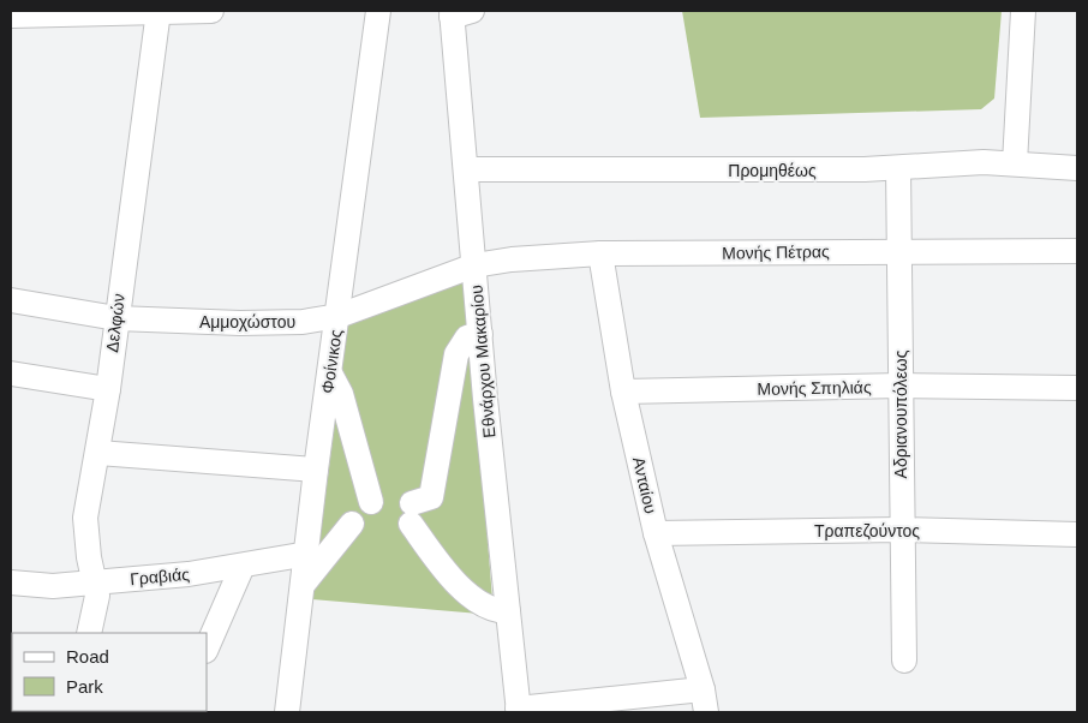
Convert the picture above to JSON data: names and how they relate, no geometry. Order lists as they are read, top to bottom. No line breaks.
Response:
{"streets":{"street":["Προμηθέως","Μονής Πέτρας","Αμμοχώστου","Δελφών","Φοίνικος","Εθνάρχου Μακαρίου","Μονής Σπηλιάς","Αδριανουπόλεως","Ανταίου","Τραπεζούντος","Γραβιάς"]},"crossings":[["Προμηθέως","Εθνάρχου Μακαρίου"],["Προμηθέως","Αδριανουπόλεως"],["Μονής Πέτρας","Αμμοχώστου"],["Μονής Πέτρας","Εθνάρχου Μακαρίου"],["Μονής Πέτρας","Αδριανουπόλεως"],["Μονής Πέτρας","Ανταίου"],["Αμμοχώστου","Δελφών"],["Αμμοχώστου","Φοίνικος"],["Αμμοχώστου","Εθνάρχου Μακαρίου"],["Δελφών","Γραβιάς"],["Φοίνικος","Γραβιάς"],["Μονής Σπηλιάς","Αδριανουπόλεως"],["Μονής Σπηλιάς","Ανταίου"],["Αδριανουπόλεως","Τραπεζούντος"],["Ανταίου","Τραπεζούντος"]],"legend":["Road","Park"]}
